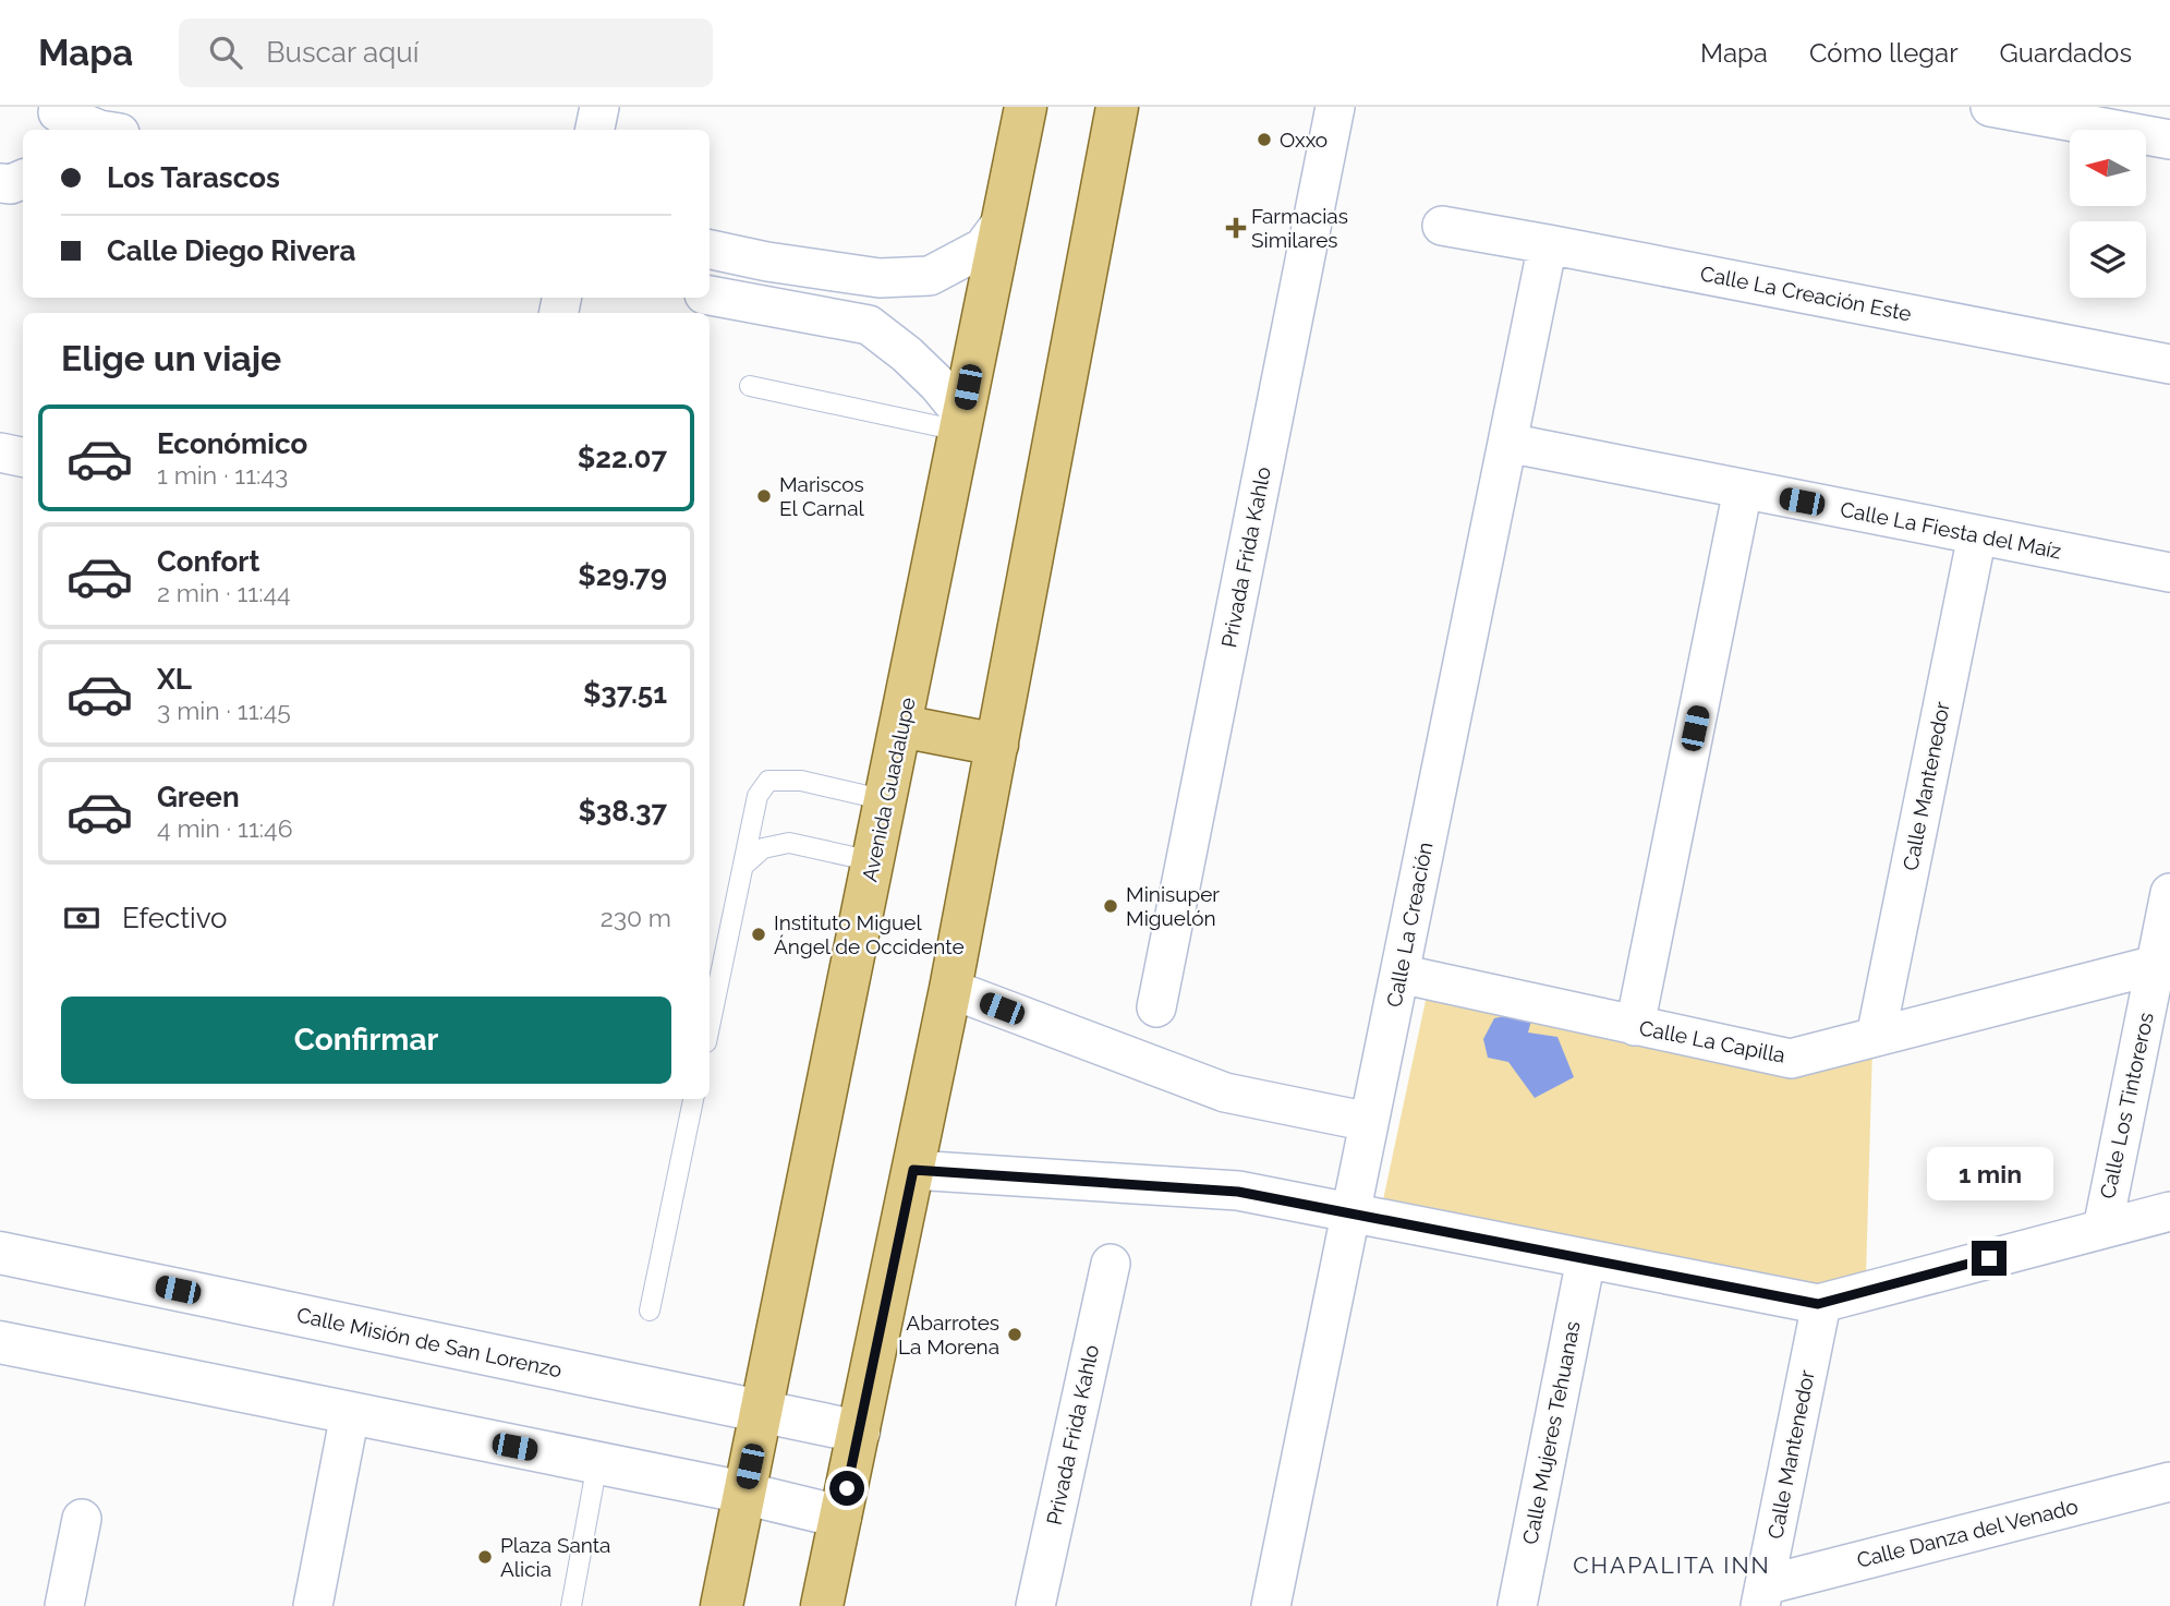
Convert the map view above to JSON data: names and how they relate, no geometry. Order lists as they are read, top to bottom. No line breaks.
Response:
{"streets":{"main road":["Avenida Guadalupe"],"street":["Calle La Creación Este","Calle La Fiesta del Maíz","Privada Frida Kahlo","Calle Mantenedor","Calle La Creación","Calle La Capilla","Calle Los Tintoreros","Calle Misión de San Lorenzo","Calle Mujeres Tehuanas","Calle Danza del Venado"]},"crossings":[["Calle La Creación Este","Calle La Creación"],["Calle La Fiesta del Maíz","Calle Mantenedor"],["Calle La Fiesta del Maíz","Calle La Creación"],["Calle Mantenedor","Calle La Capilla"],["Calle Mantenedor","Calle Danza del Venado"],["Avenida Guadalupe","Calle Misión de San Lorenzo"],["Calle La Creación","Calle La Capilla"],["Calle La Capilla","Calle Los Tintoreros"]],"districts":["CHAPALITA INN"],"places":{"other":["Oxxo","Mariscos El Carnal","Minisuper Miguelón","Instituto Miguel Ángel de Occidente","Abarrotes La Morena","Plaza Santa Alicia"],"health":["Farmacias Similares"]},"north":"left","page":{"header":"Mapa","search":"Buscar aquí","nav":["Mapa","Cómo llegar","Guardados"],"banner":["Los Tarascos","Calle Diego Rivera"],"heading":"Elige un viaje","list":[{"name":"Económico","note":"1 min · 11:43","value":"$22.07"},{"name":"Confort","note":"2 min · 11:44","value":"$29.79"},{"name":"XL","note":"3 min · 11:45","value":"$37.51"},{"name":"Green","note":"4 min · 11:46","value":"$38.37"}],"pay":["Efectivo","230 m"],"buttons":"Confirmar","bubble":"1 min"}}
